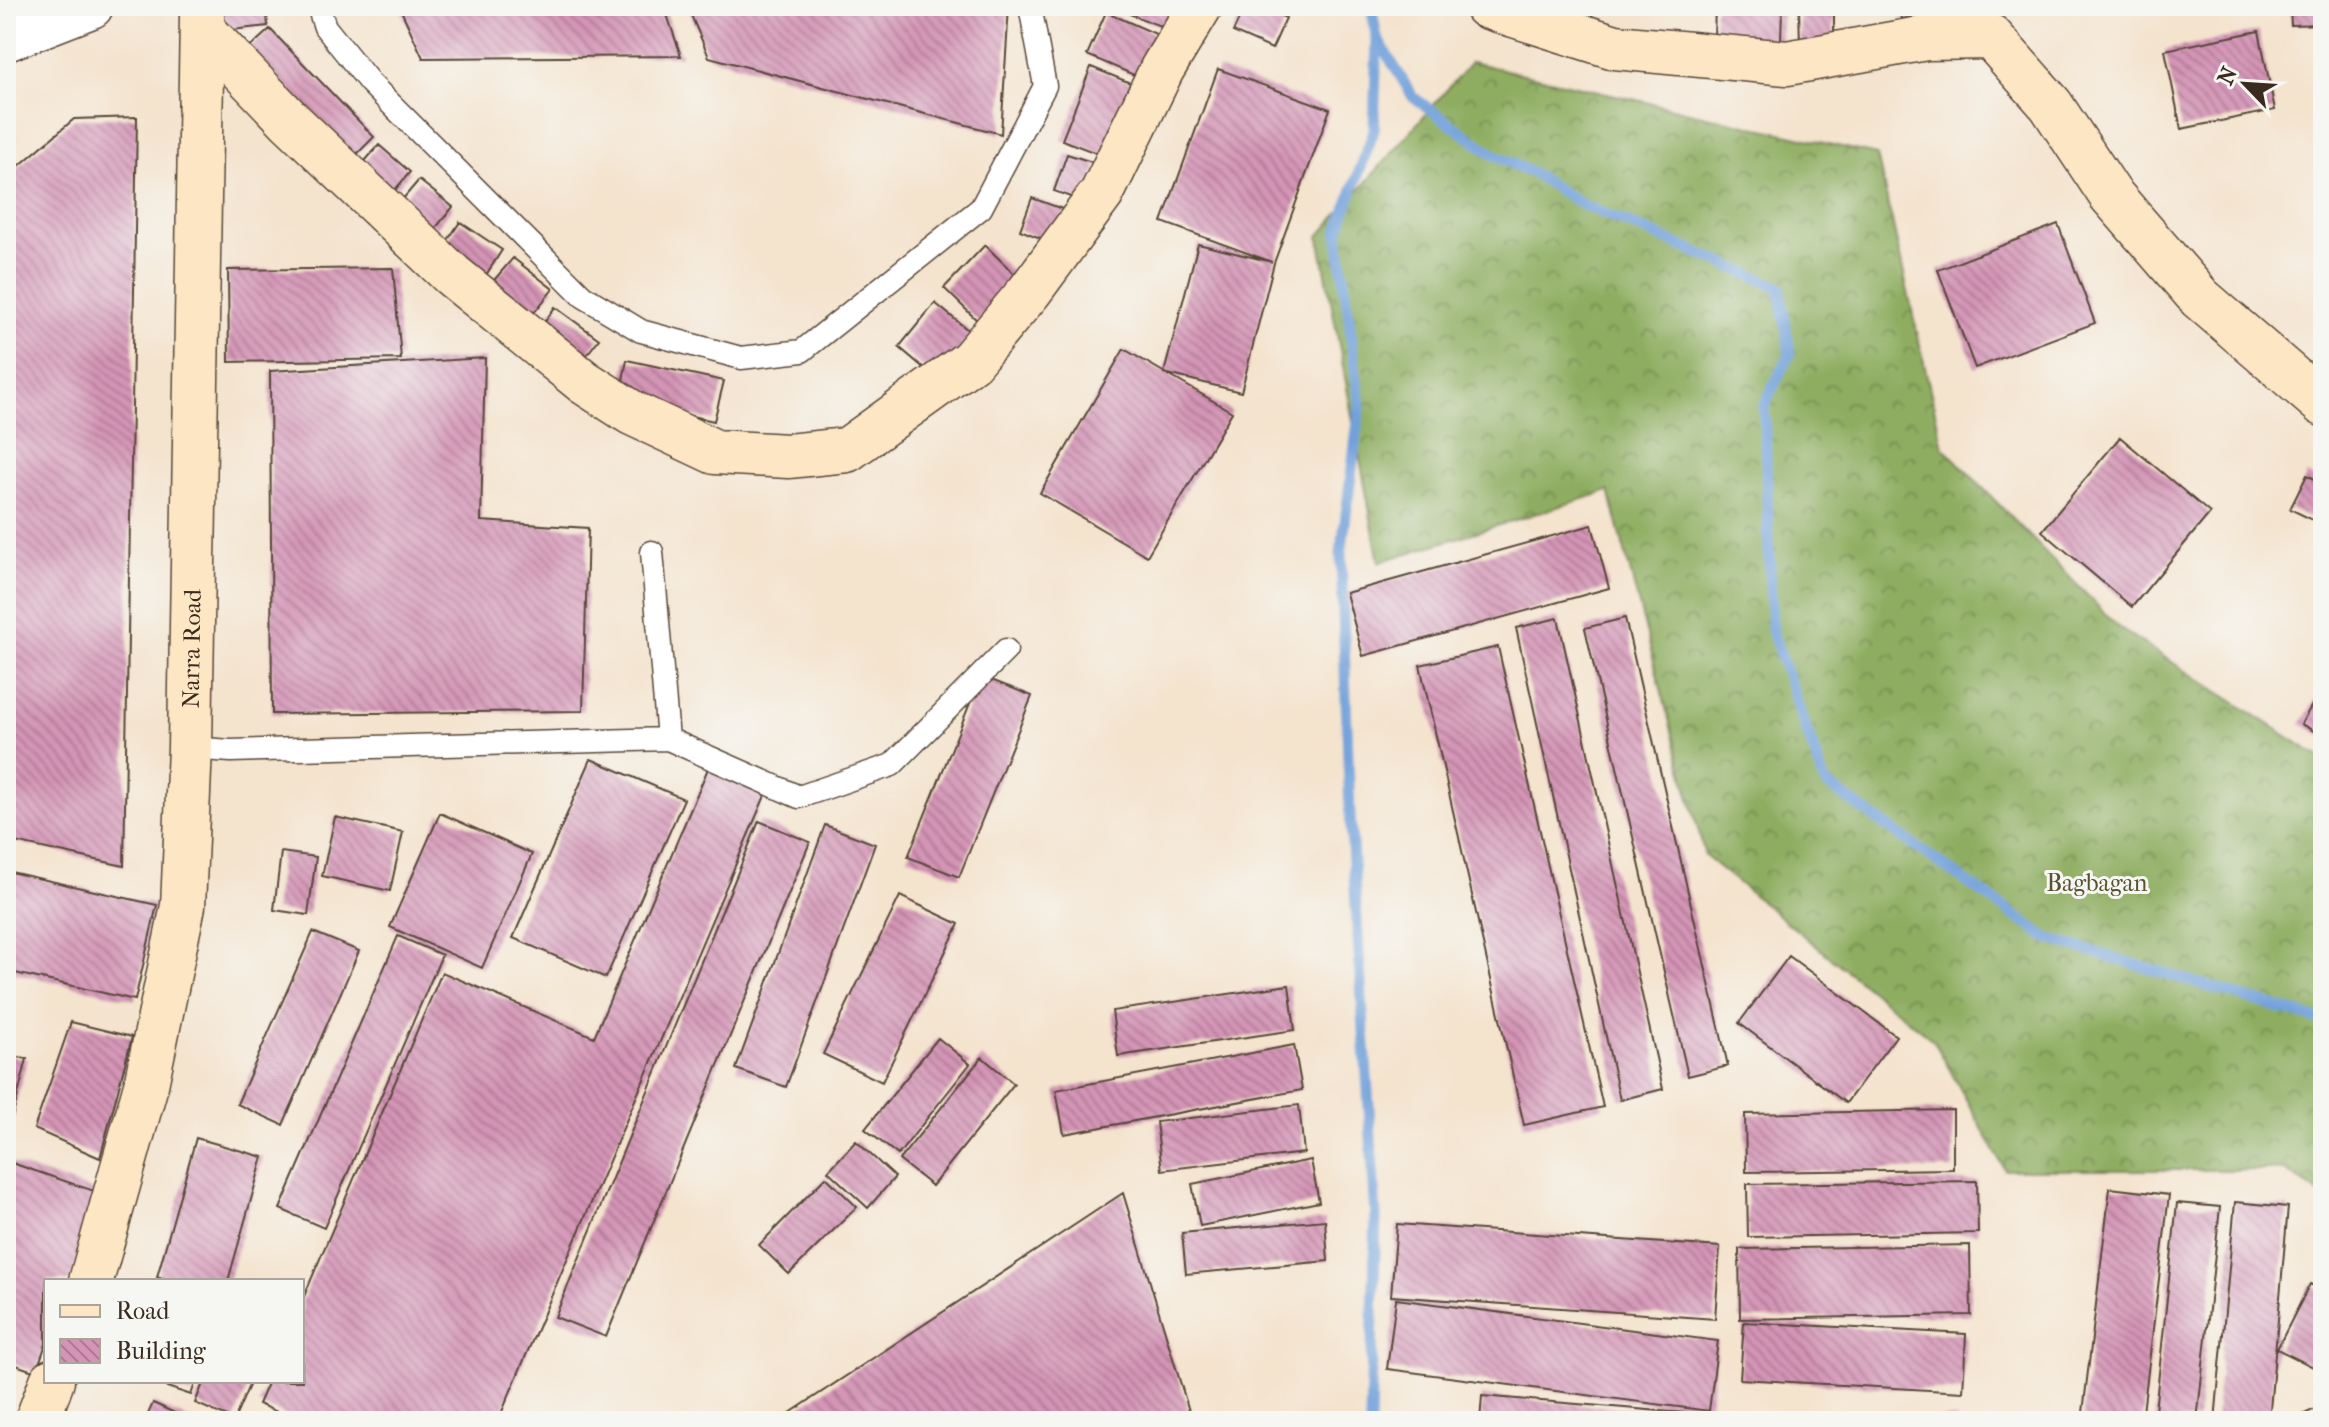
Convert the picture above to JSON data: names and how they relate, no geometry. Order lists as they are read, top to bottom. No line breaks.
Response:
{"streets":{"street":["Narra Road"]},"parks":["Bagbagan"],"legend":["Road","Building"],"north":"top left"}
